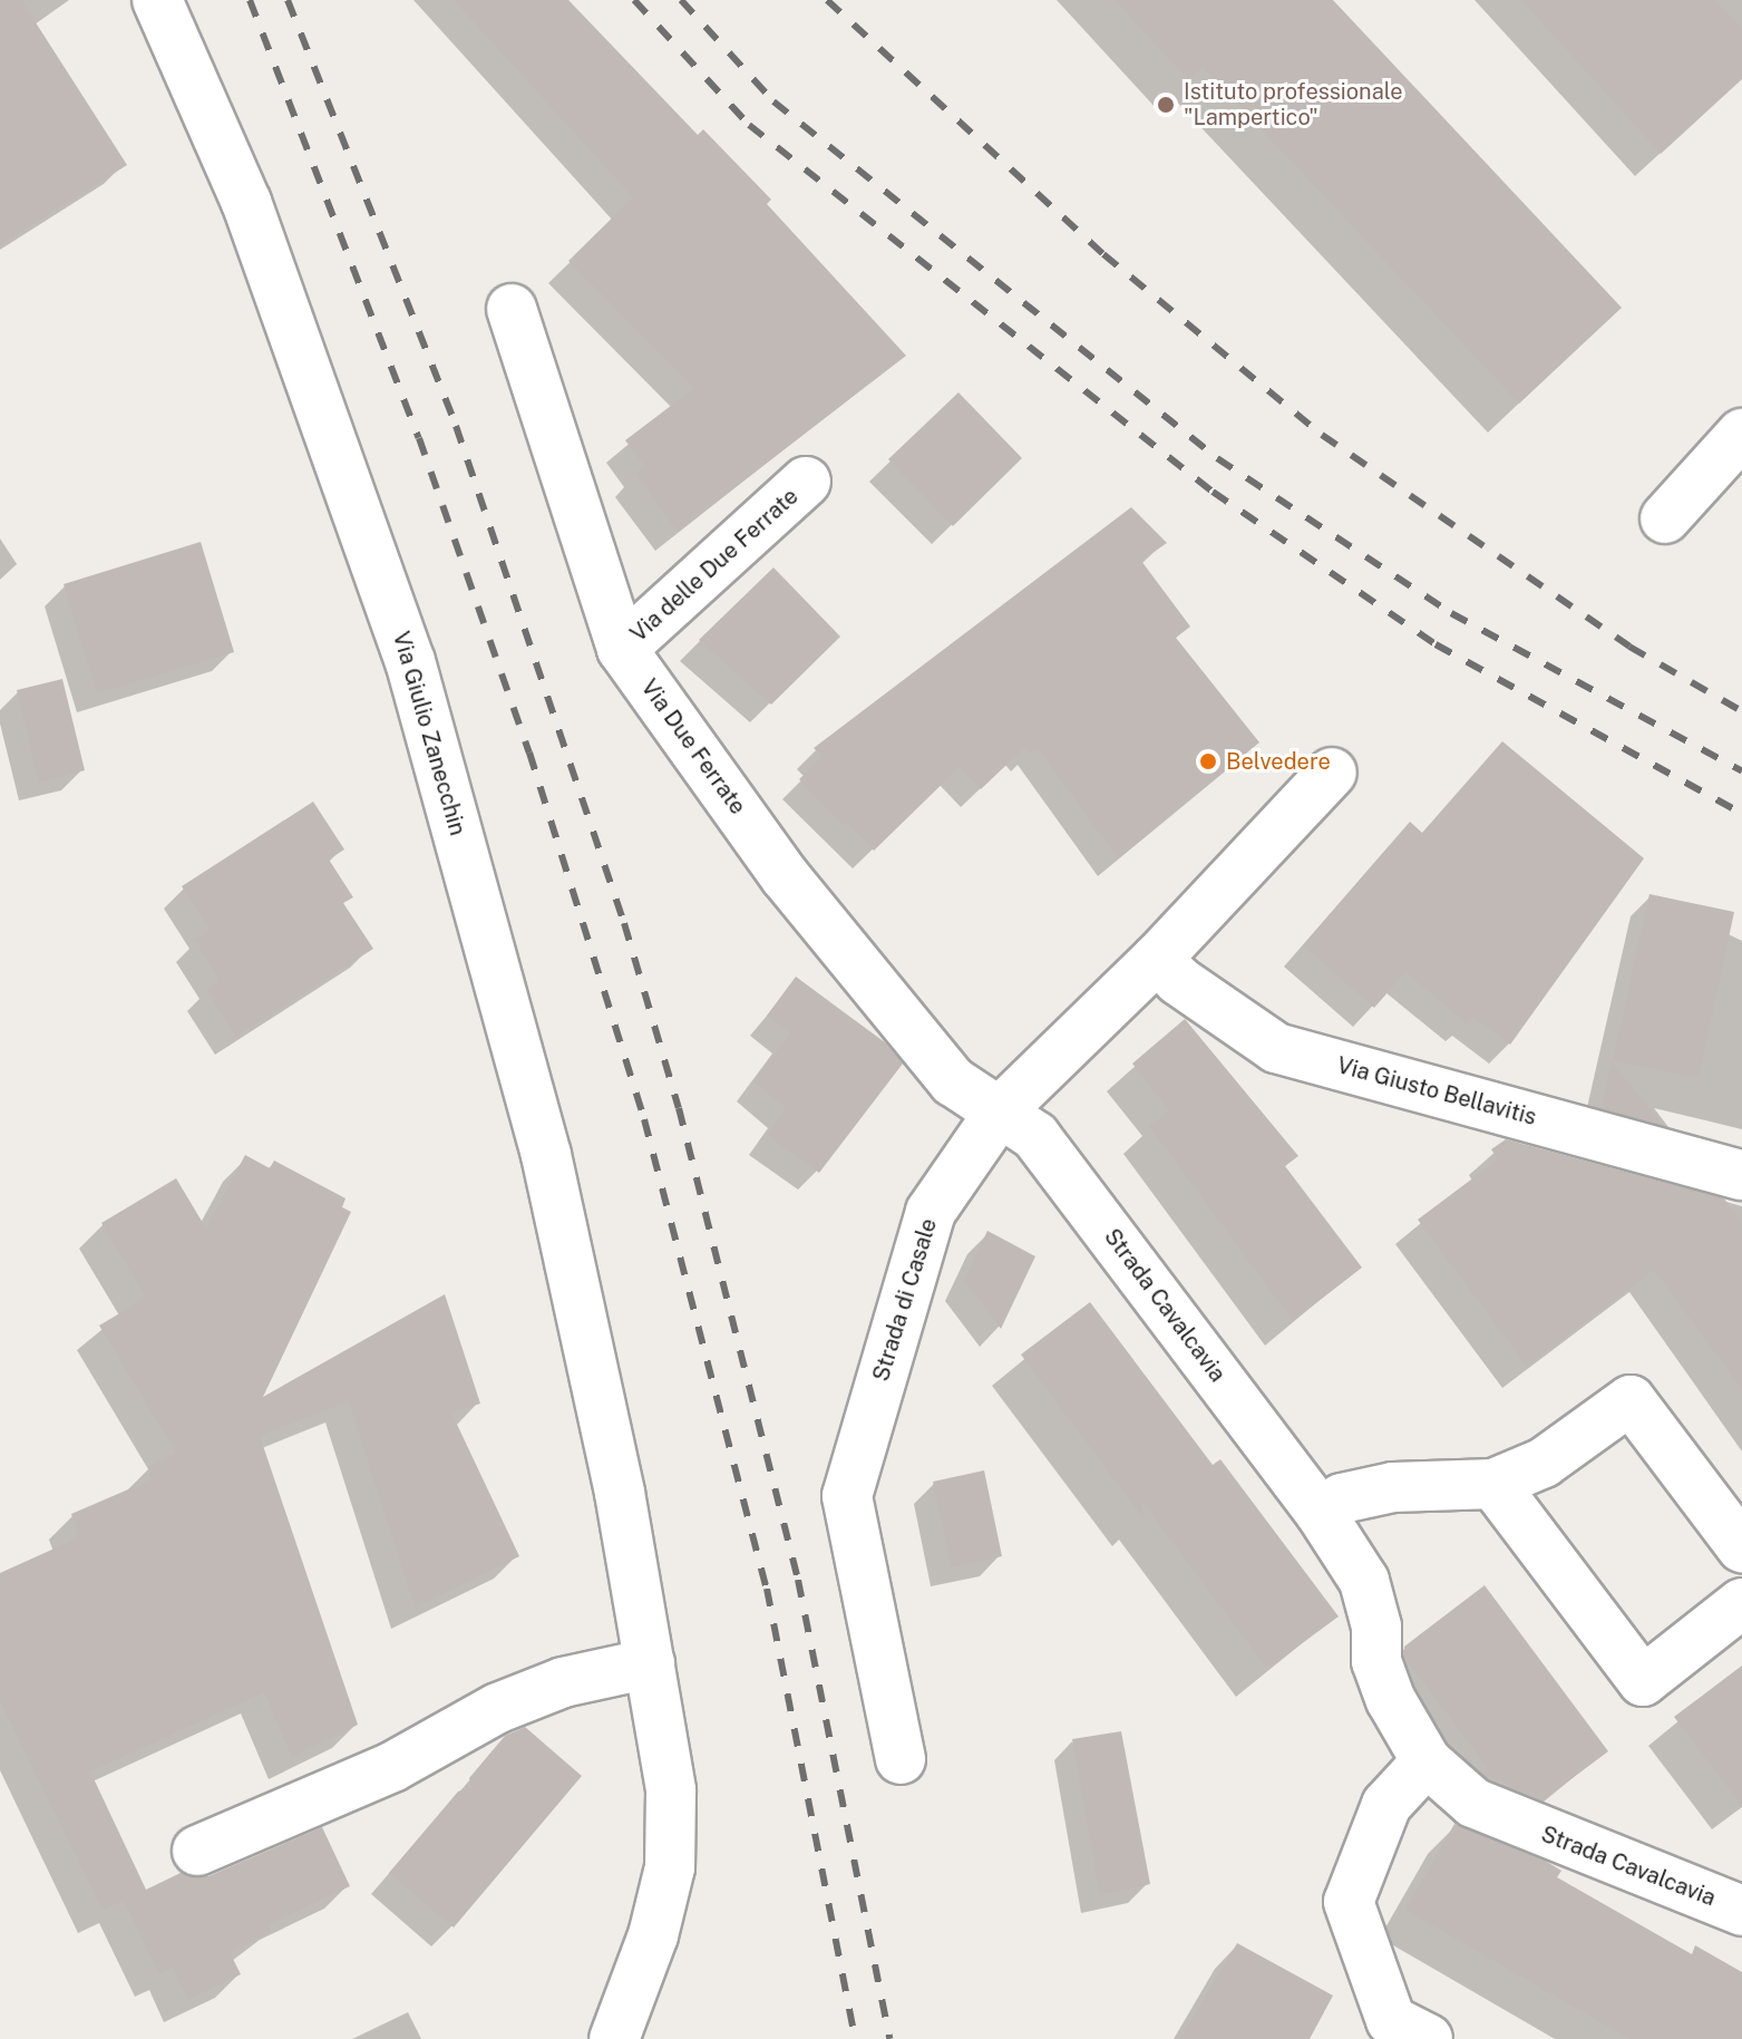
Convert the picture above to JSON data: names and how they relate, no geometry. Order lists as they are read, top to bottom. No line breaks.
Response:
{"streets":{"street":["Via delle Due Ferrate","Via Giulio Zanecchin","Via Due Ferrate","Via Giusto Bellavitis","Strada di Casale","Strada Cavalcavia"]},"crossings":[["Via delle Due Ferrate","Via Due Ferrate"],["Via Due Ferrate","Strada di Casale"],["Via Due Ferrate","Strada Cavalcavia"],["Via Giusto Bellavitis","Strada di Casale"],["Strada di Casale","Strada Cavalcavia"]],"places":["Istituto professionale \"Lampertico\"","Belvedere"]}
